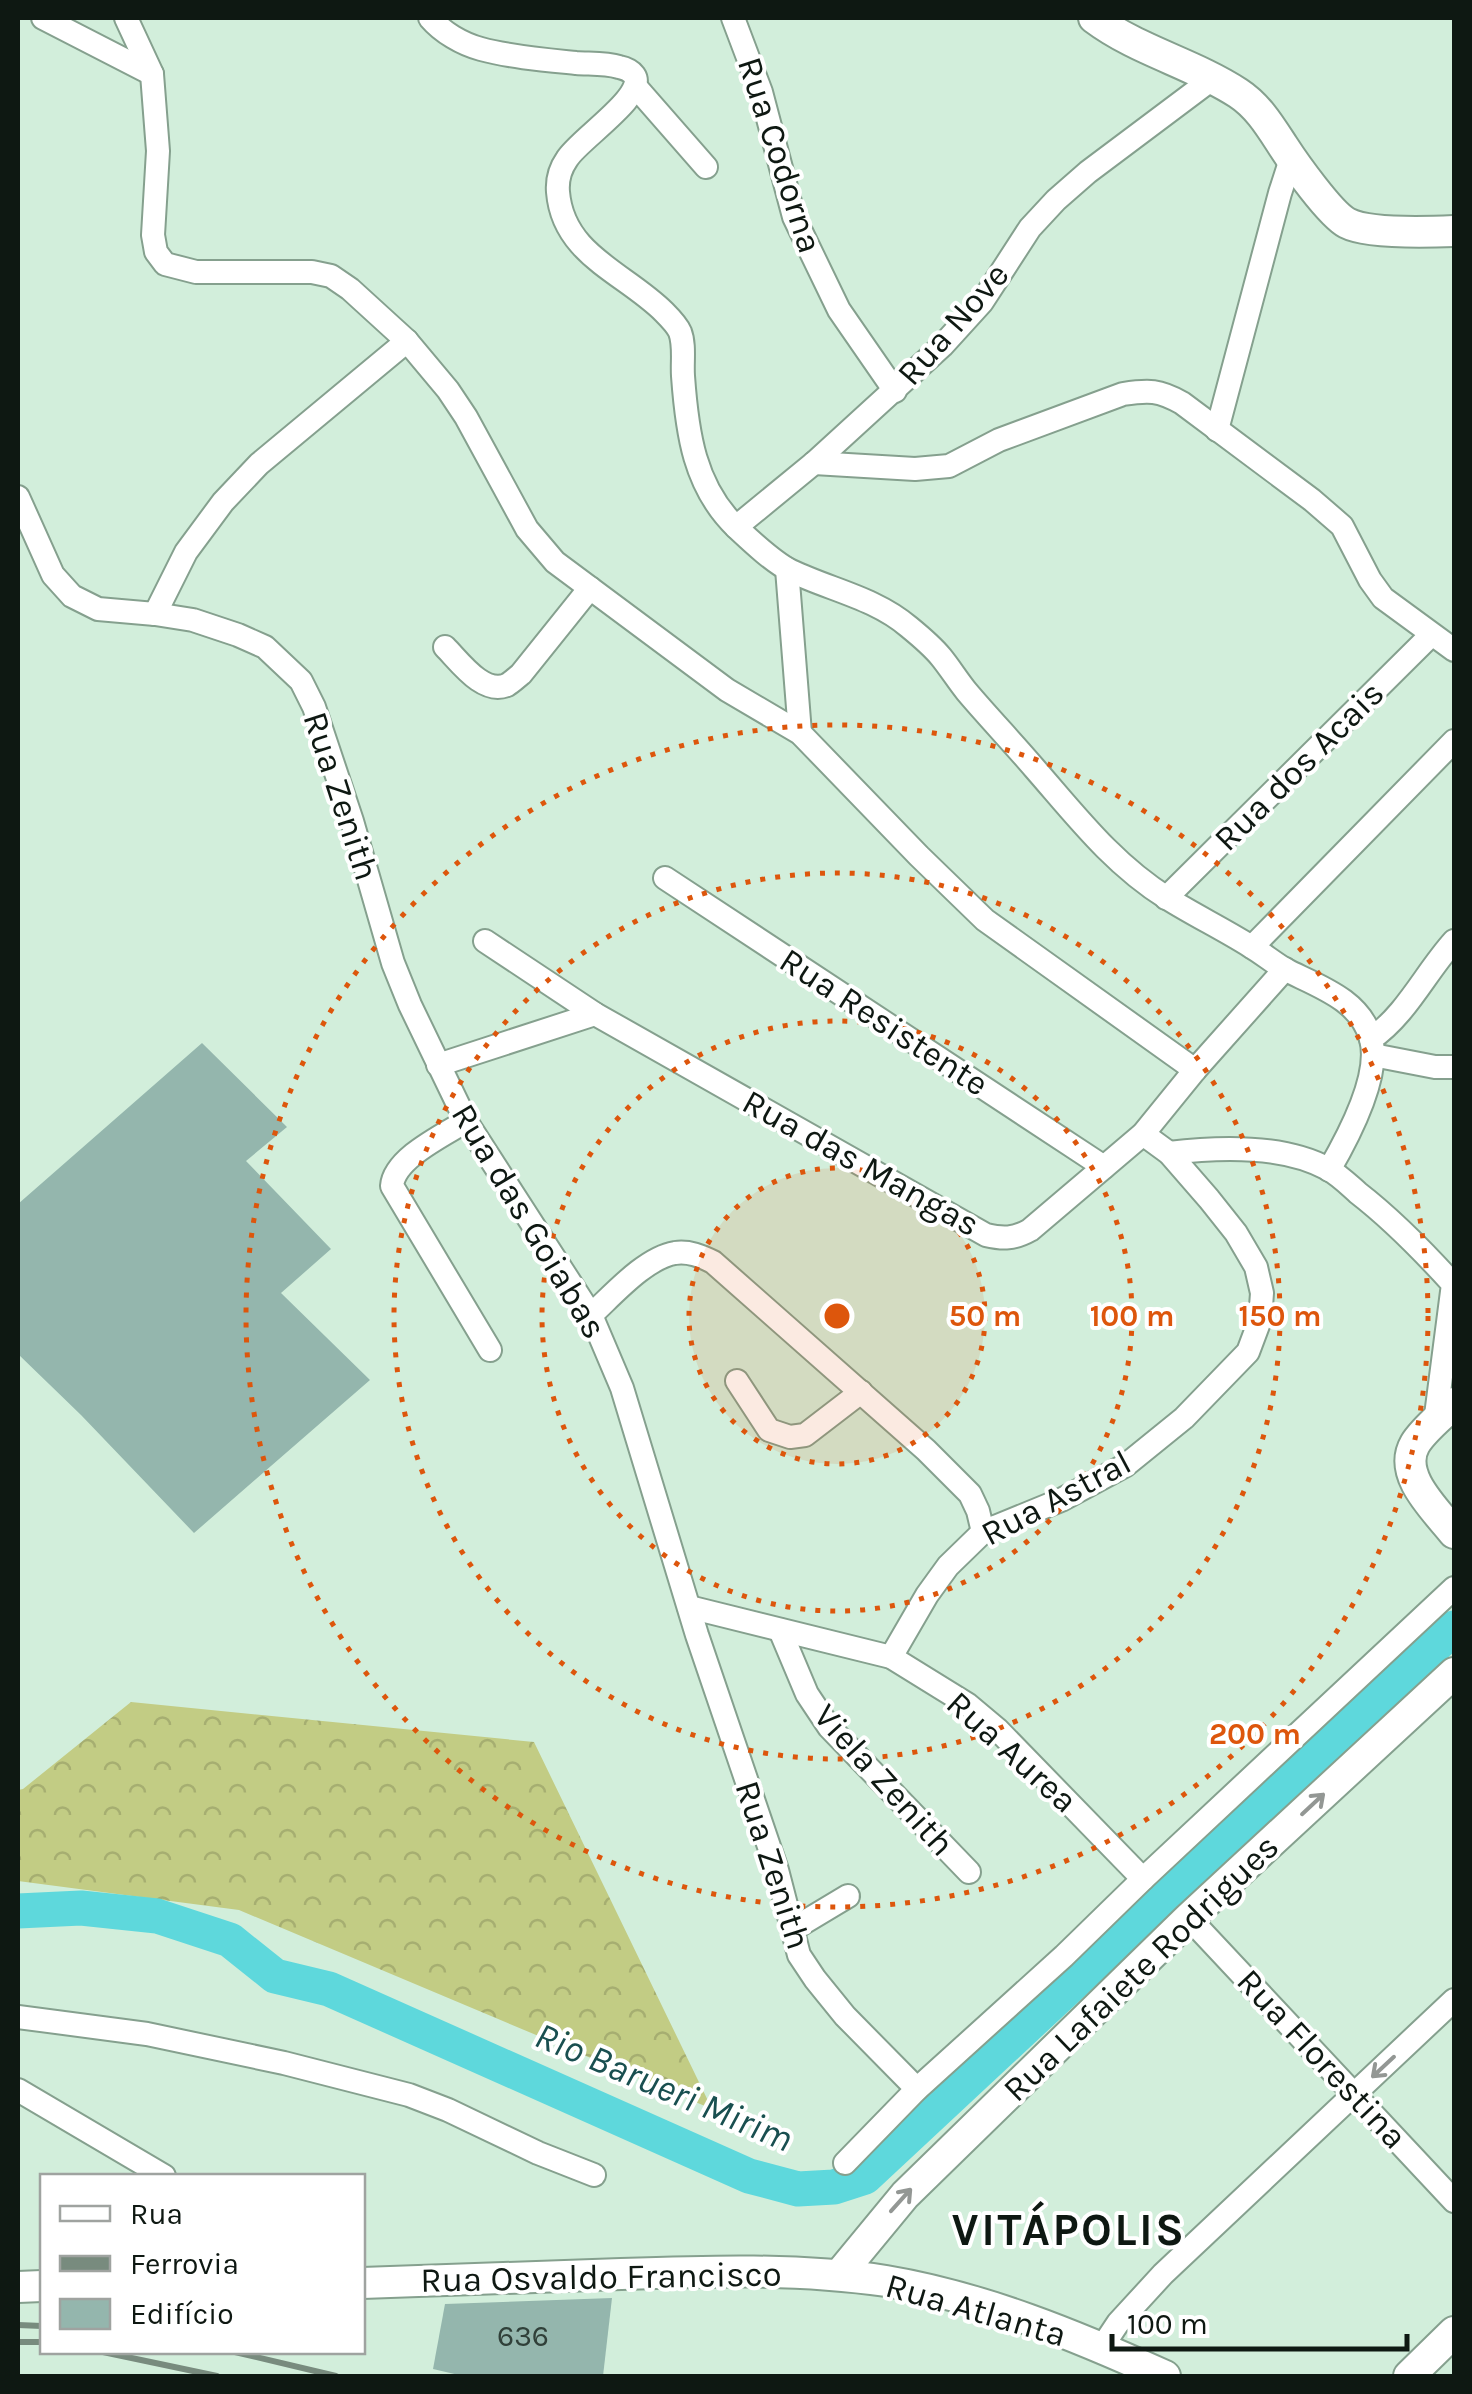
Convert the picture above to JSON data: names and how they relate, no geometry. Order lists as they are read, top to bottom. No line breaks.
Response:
{"streets":{"main road":["Rua Lafaiete Rodrigues","Rua Osvaldo Francisco","Rua Atlanta"],"street":["Rua Codorna","Rua Nove","Rua dos Acais","Rua Zenith","Rua Resistente","Rua das Mangas","Rua das Goiabas","Rua Astral","Rua Aurea","Viela Zenith","Rua Florestina"]},"crossings":[["Rua Codorna","Rua Nove"],["Rua Zenith","Rua das Goiabas"],["Rua Zenith","Rua Aurea"],["Rua Zenith","Rua Lafaiete Rodrigues"],["Rua Resistente","Rua das Mangas"],["Rua das Mangas","Rua Astral"],["Rua das Goiabas","Rua Aurea"],["Rua Astral","Rua Aurea"],["Rua Aurea","Viela Zenith"],["Rua Aurea","Rua Lafaiete Rodrigues"],["Rua Lafaiete Rodrigues","Rua Florestina"],["Rua Lafaiete Rodrigues","Rua Osvaldo Francisco"],["Rua Lafaiete Rodrigues","Rua Atlanta"],["Rua Osvaldo Francisco","Rua Atlanta"]],"districts":["VITÁPOLIS"],"water":["Rio Barueri Mirim"],"house_numbers":["636"],"legend":["Rua","Ferrovia","Edifício"],"scale_bar":"100 m","rings":["50 m","100 m","150 m","200 m"]}
